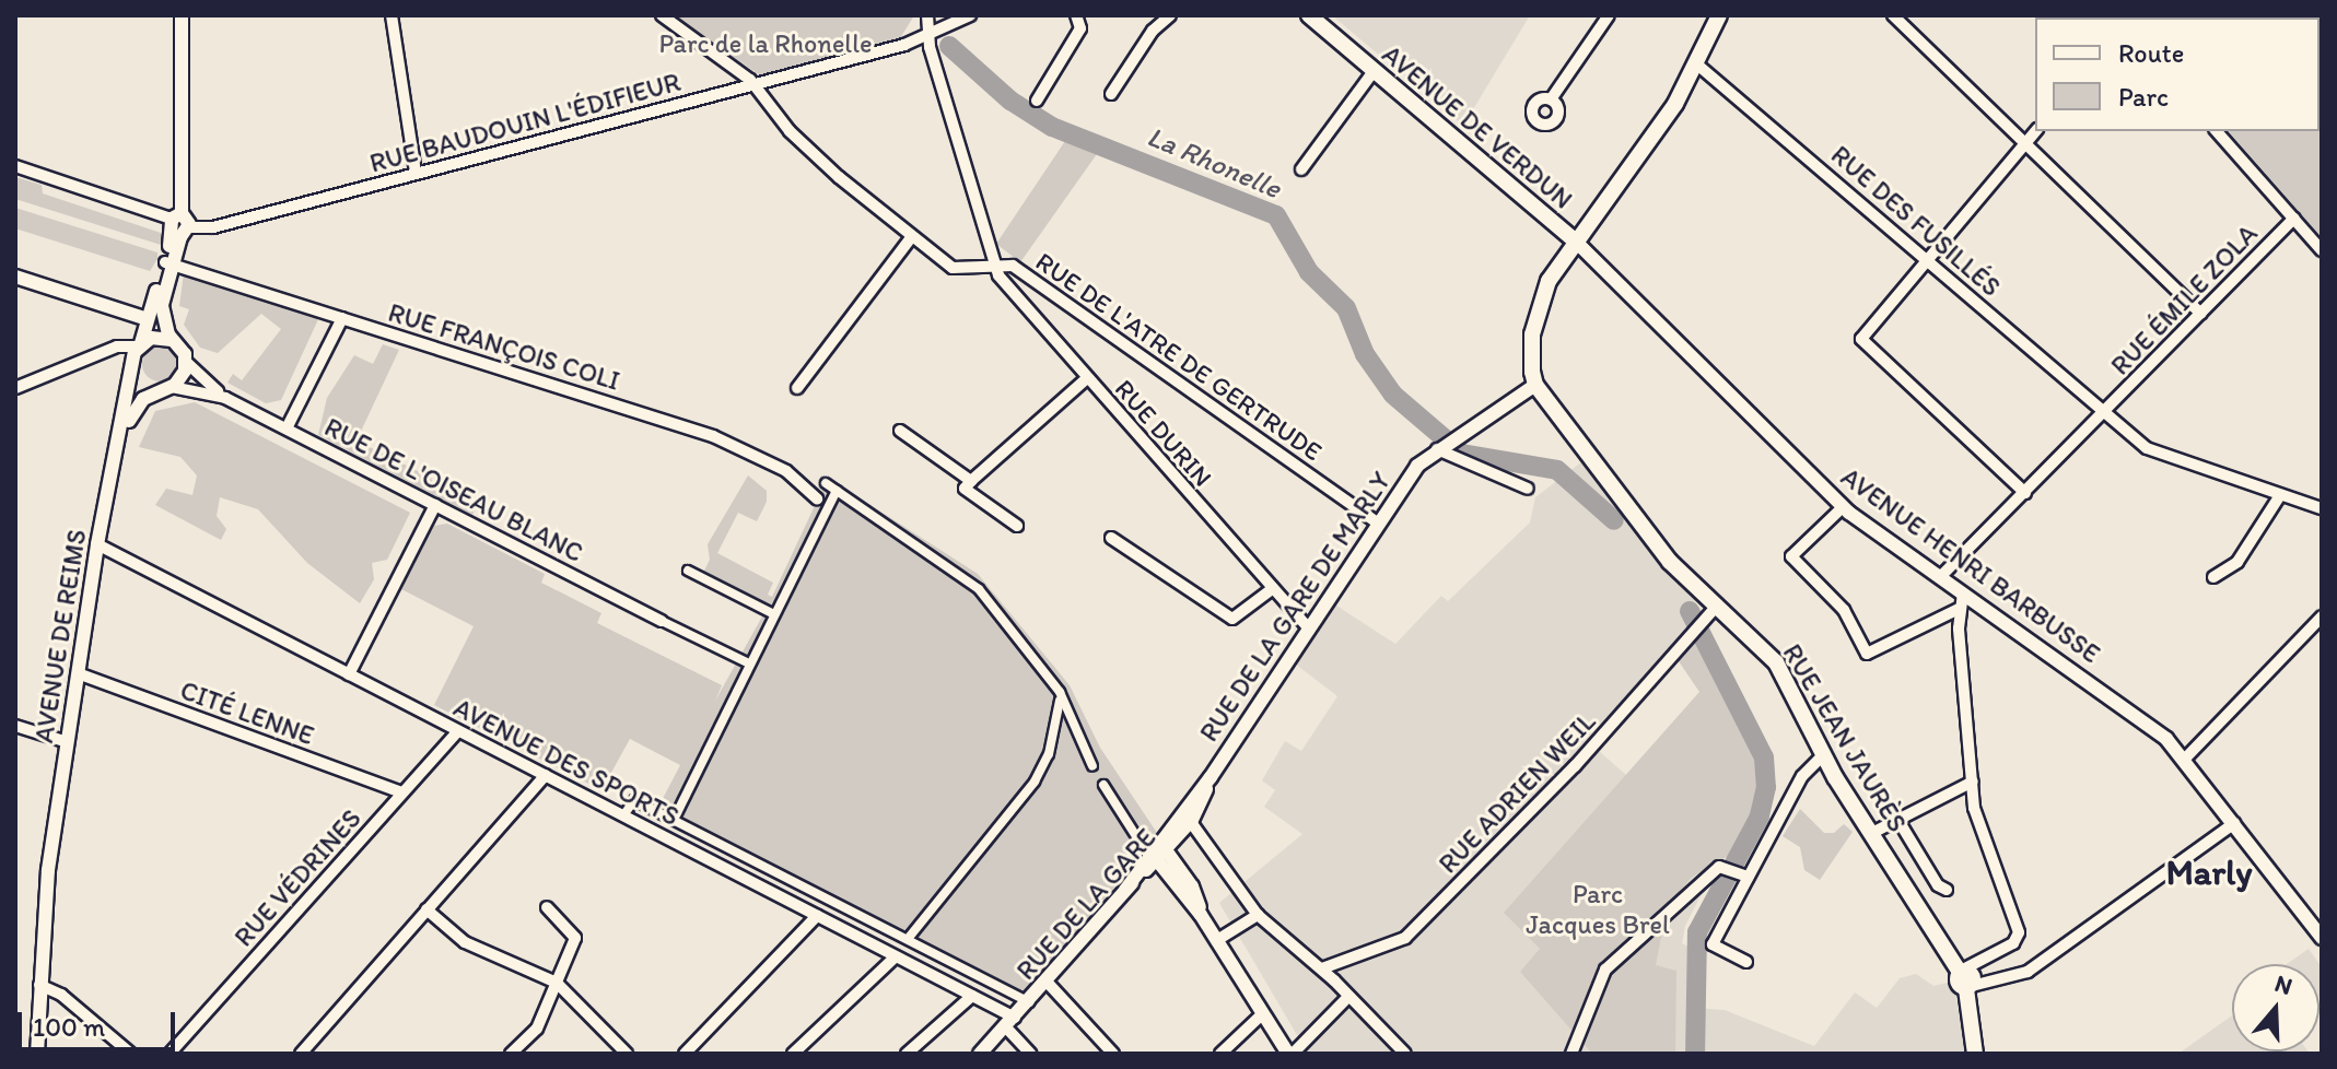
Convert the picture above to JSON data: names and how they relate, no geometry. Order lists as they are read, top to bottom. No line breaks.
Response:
{"streets":{"main road":["AVENUE DE VERDUN","RUE JEAN JAURÈS"],"street":["RUE BAUDOUIN L'ÉDIFIEUR","RUE DES FUSILLÉS","RUE ÉMILE ZOLA","RUE FRANÇOIS COLI","RUE DE L'ATRE DE GERTRUDE","RUE DURIN","RUE DE L'OISEAU BLANC","AVENUE HENRI BARBUSSE","RUE DE LA GARE DE MARLY","AVENUE DE REIMS","CITÉ LENNE","AVENUE DES SPORTS","RUE ADRIEN WEIL","RUE VÉDRINES","RUE DE LA GARE"]},"crossings":[["RUE BAUDOUIN L'ÉDIFIEUR","RUE DE L'ATRE DE GERTRUDE"],["RUE BAUDOUIN L'ÉDIFIEUR","AVENUE DE REIMS"],["AVENUE DE VERDUN","AVENUE HENRI BARBUSSE"],["RUE DES FUSILLÉS","RUE ÉMILE ZOLA"],["RUE ÉMILE ZOLA","AVENUE HENRI BARBUSSE"],["RUE FRANÇOIS COLI","AVENUE DE REIMS"],["RUE DE L'ATRE DE GERTRUDE","RUE DURIN"],["RUE DE L'ATRE DE GERTRUDE","RUE DE LA GARE DE MARLY"],["RUE DURIN","RUE DE LA GARE DE MARLY"],["RUE DE L'OISEAU BLANC","AVENUE DE REIMS"],["RUE DE LA GARE DE MARLY","RUE JEAN JAURÈS"],["RUE DE LA GARE DE MARLY","RUE DE LA GARE"],["AVENUE DE REIMS","CITÉ LENNE"],["AVENUE DE REIMS","AVENUE DES SPORTS"],["CITÉ LENNE","RUE VÉDRINES"],["RUE JEAN JAURÈS","RUE ADRIEN WEIL"],["AVENUE DES SPORTS","RUE VÉDRINES"],["AVENUE DES SPORTS","RUE DE LA GARE"],["RUE ADRIEN WEIL","RUE DE LA GARE"]],"districts":["Marly"],"water":["La Rhonelle"],"parks":["Parc de la Rhonelle","Parc Jacques Brel"],"legend":["Route","Parc"],"scale_bar":"100 m","north":"top"}
